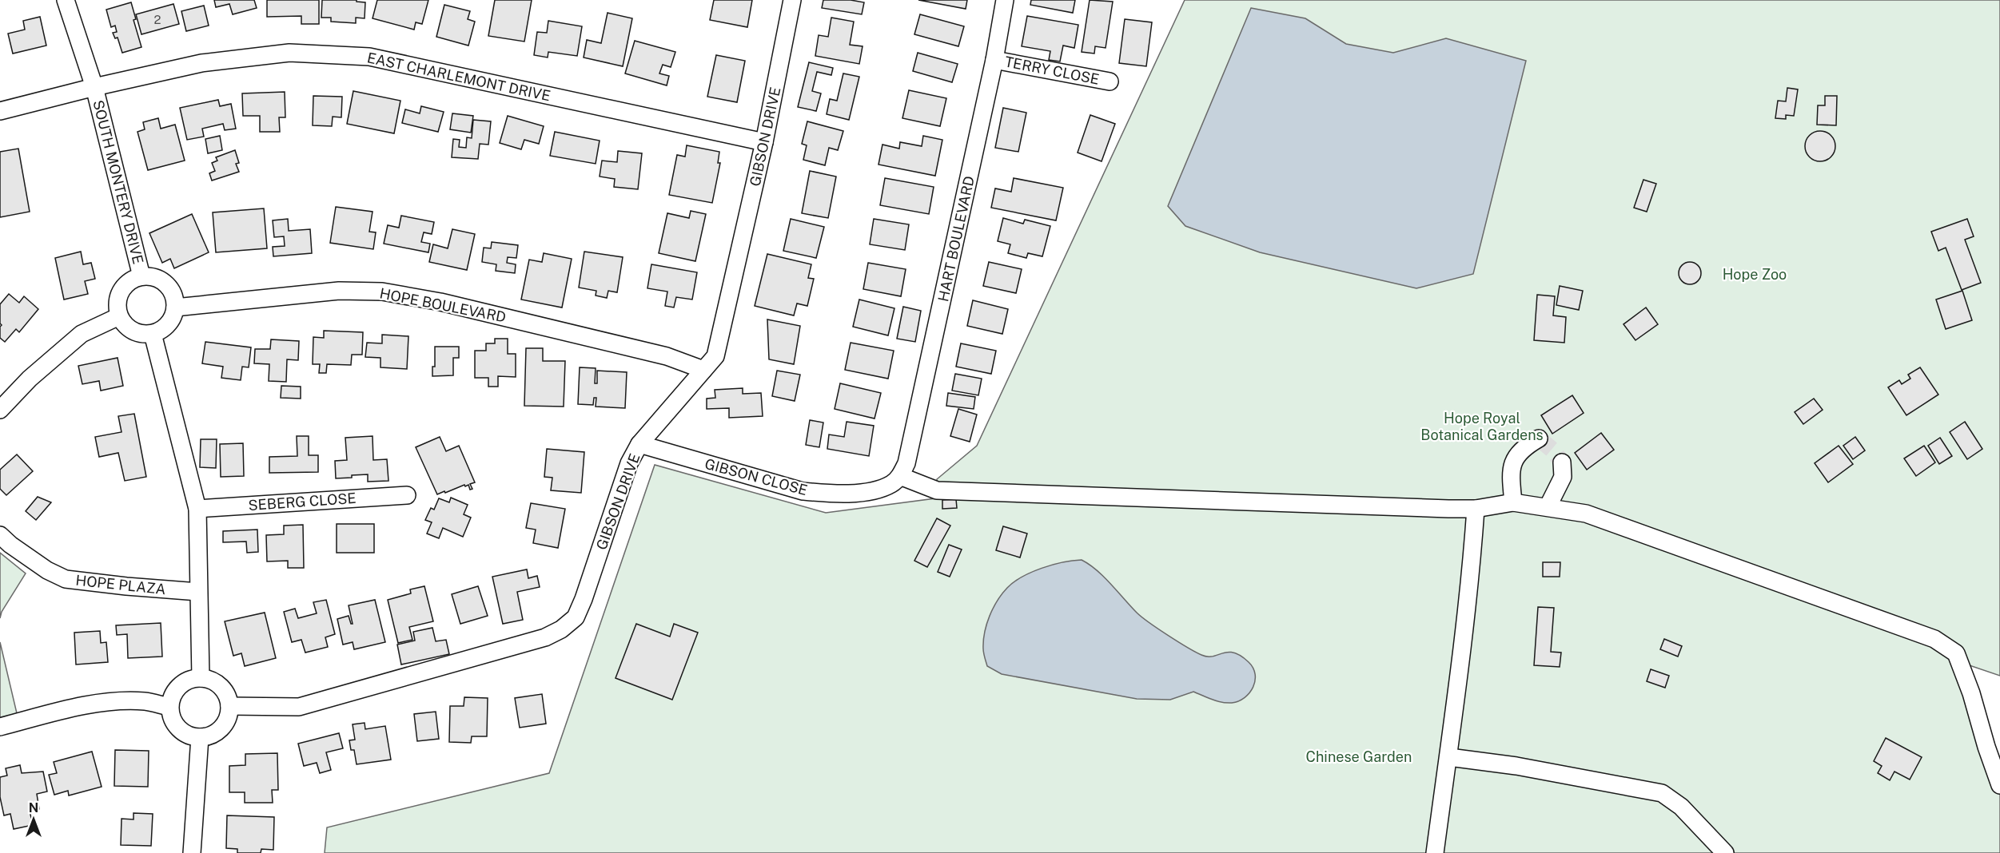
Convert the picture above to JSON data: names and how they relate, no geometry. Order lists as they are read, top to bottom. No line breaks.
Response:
{"streets":{"street":["TERRY CLOSE","EAST CHARLEMONT DRIVE","GIBSON DRIVE","SOUTH MONTERY DRIVE","HART BOULEVARD","HOPE BOULEVARD","GIBSON CLOSE","SEBERG CLOSE","HOPE PLAZA"]},"crossings":[["TERRY CLOSE","HART BOULEVARD"],["EAST CHARLEMONT DRIVE","GIBSON DRIVE"],["EAST CHARLEMONT DRIVE","SOUTH MONTERY DRIVE"],["GIBSON DRIVE","HOPE BOULEVARD"],["GIBSON DRIVE","GIBSON CLOSE"],["SOUTH MONTERY DRIVE","HOPE BOULEVARD"],["HART BOULEVARD","GIBSON CLOSE"]],"parks":["Hope Zoo","Hope Royal Botanical Gardens","Chinese Garden"],"house_numbers":["2"],"north":"top"}
